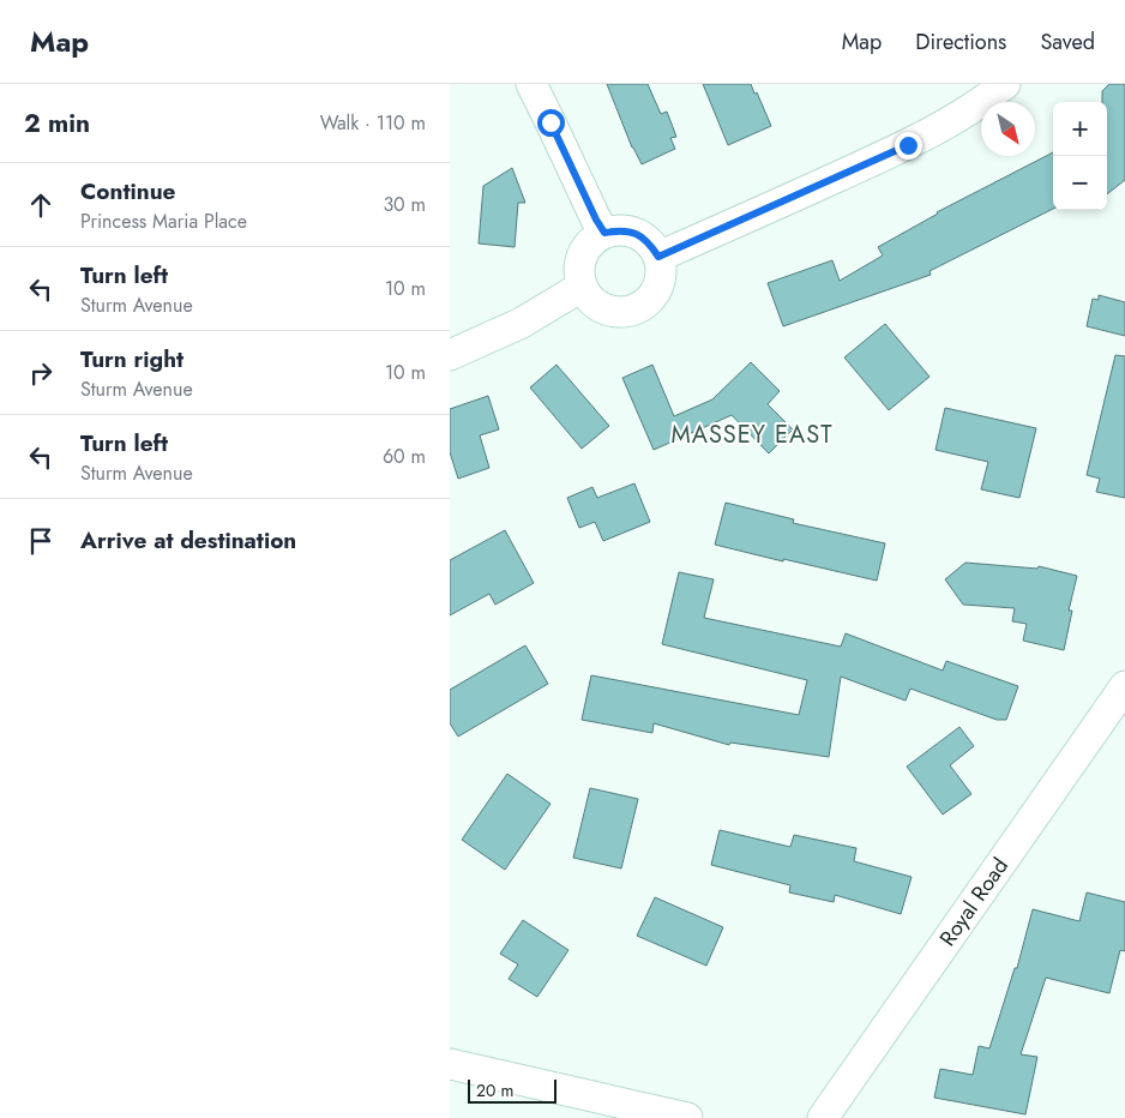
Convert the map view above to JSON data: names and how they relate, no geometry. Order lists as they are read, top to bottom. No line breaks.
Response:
{"streets":{"street":["Royal Road"]},"districts":["MASSEY EAST"],"scale_bar":"20 m","north":"bottom right","page":{"header":"Map","nav":["Map","Directions","Saved"],"heading":["2 min","Walk · 110 m"],"map_buttons":["+","−"],"list":[["Continue","Princess Maria Place","30 m"],["Turn left","Sturm Avenue","10 m"],["Turn right","Sturm Avenue","10 m"],["Turn left","Sturm Avenue","60 m"],"Arrive at destination"],"scale":"20 m"}}
